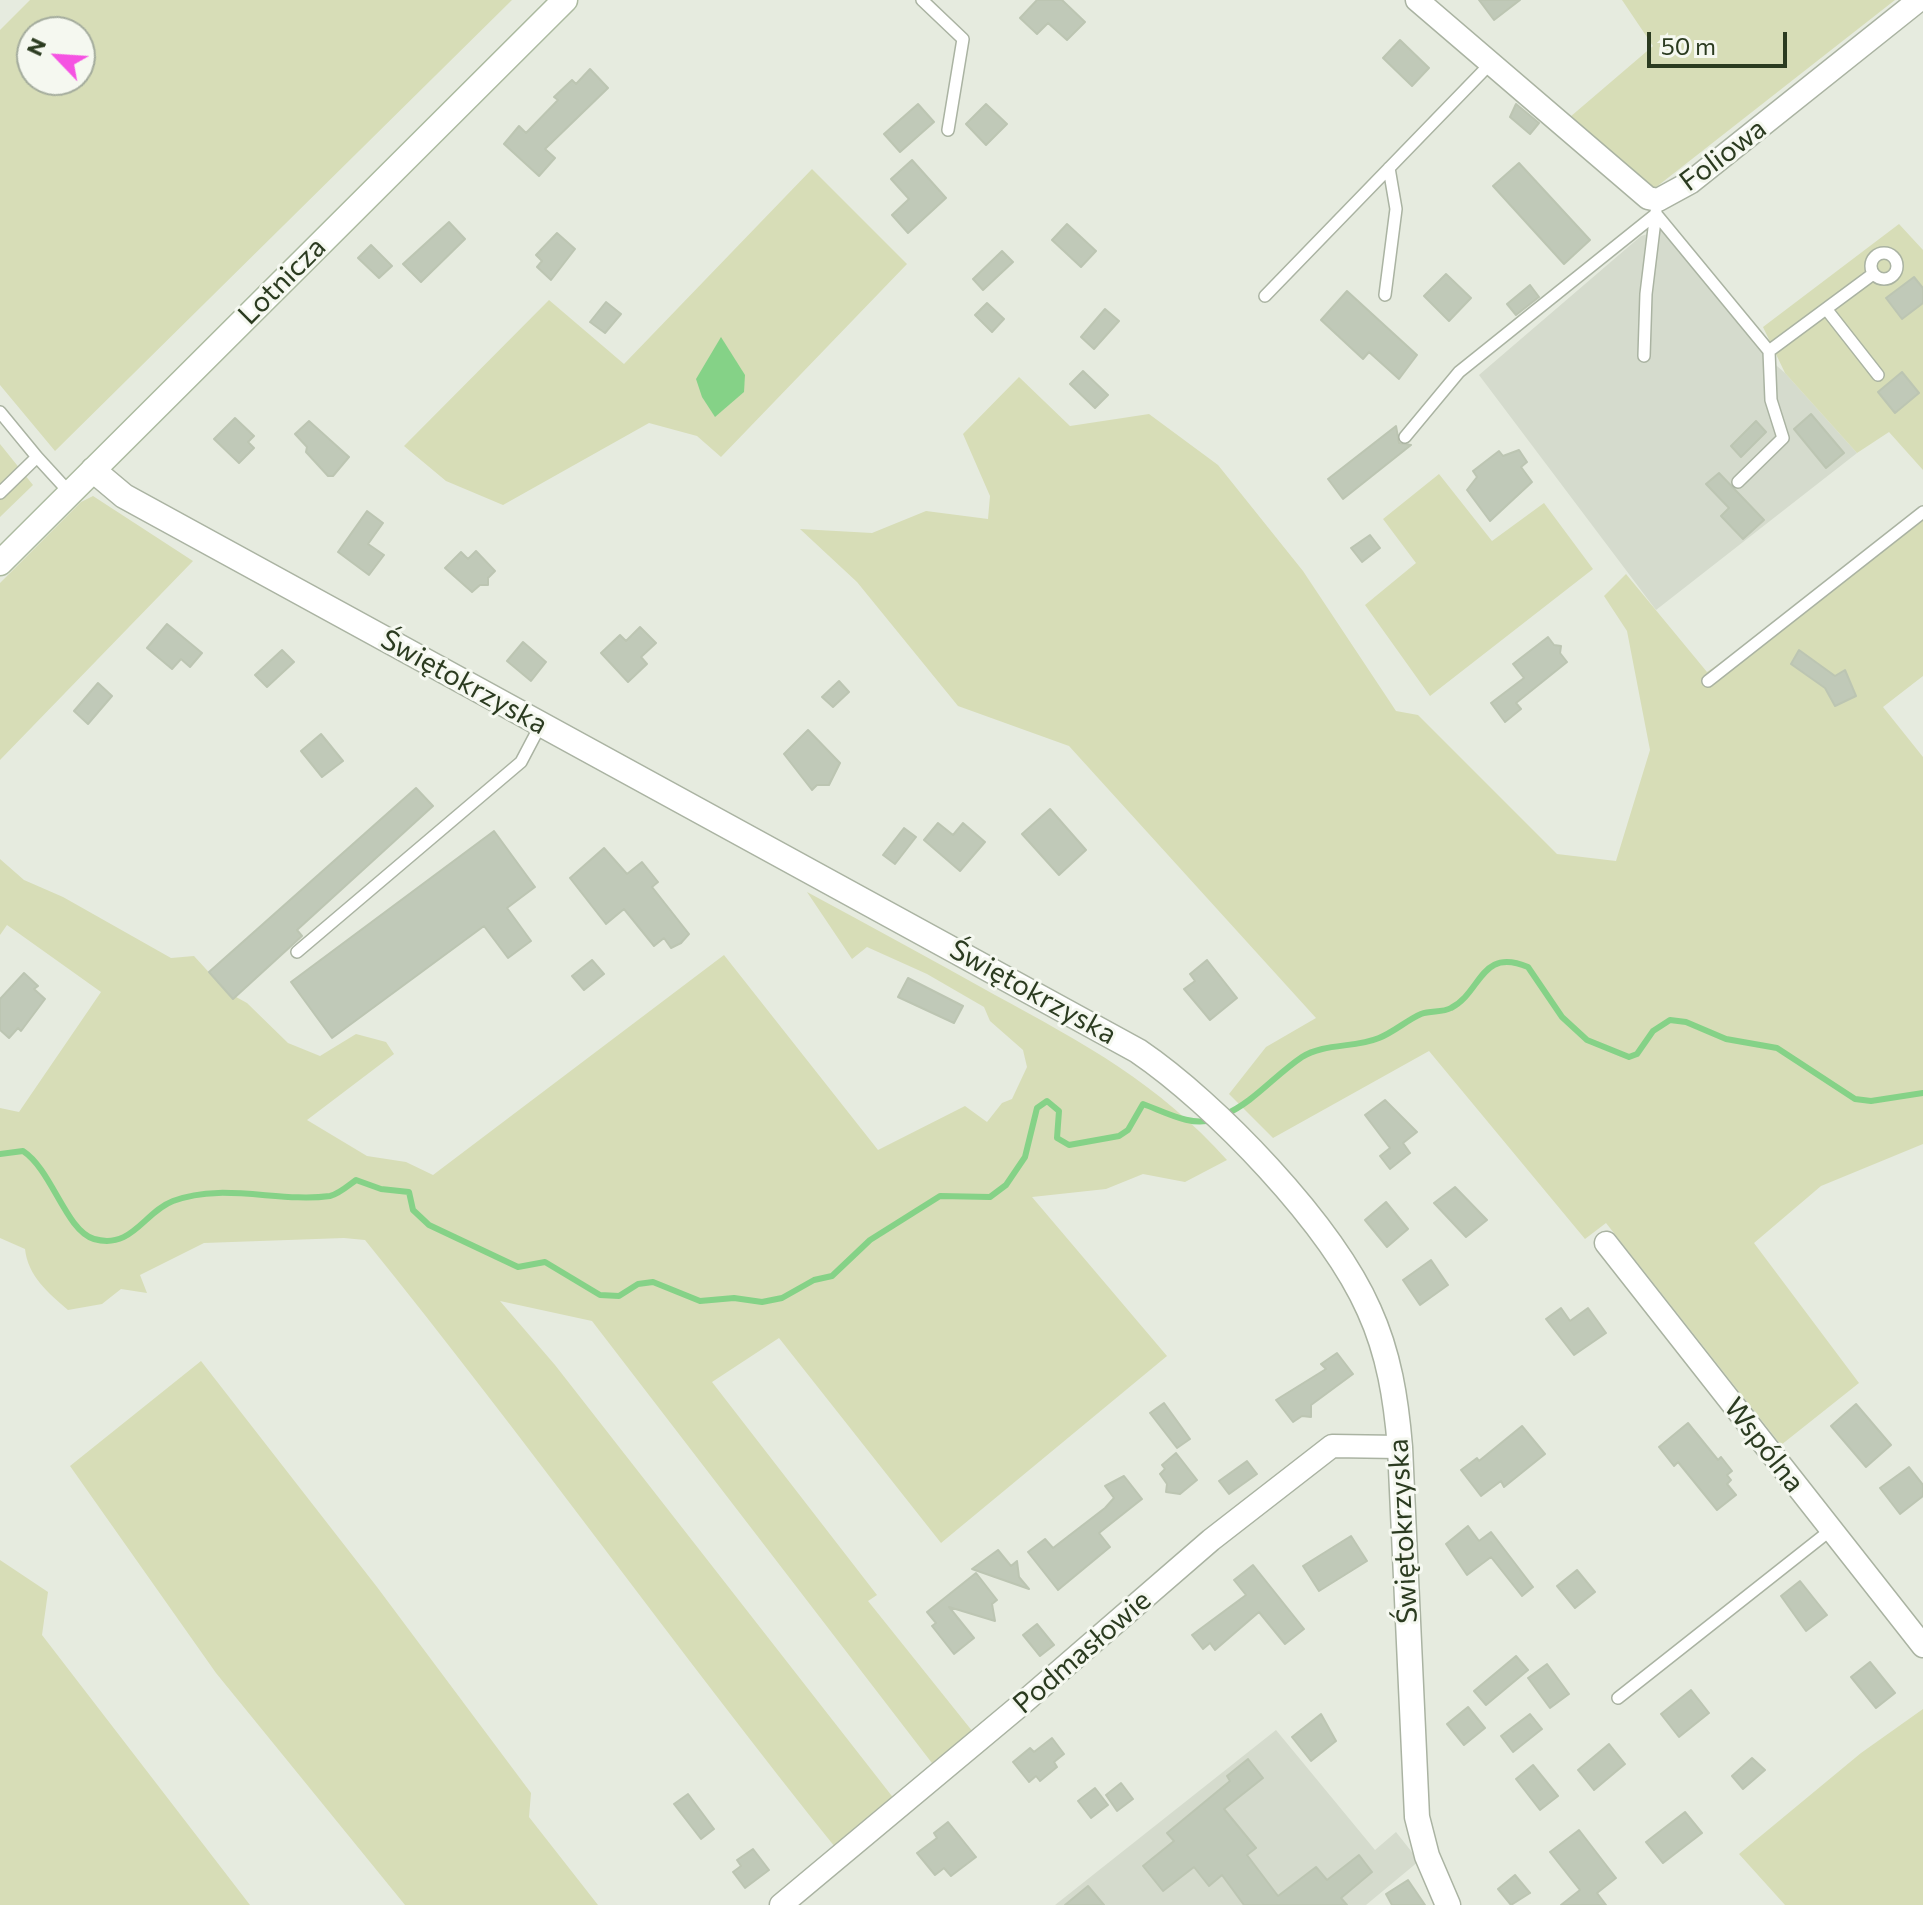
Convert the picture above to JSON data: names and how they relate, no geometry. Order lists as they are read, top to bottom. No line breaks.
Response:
{"streets":{"street":["Foliowa","Lotnicza","Świętokrzyska","Wspólna","Podmasłowie"]},"crossings":[["Lotnicza","Świętokrzyska"],["Świętokrzyska","Podmasłowie"]],"scale_bar":"50 m","north":"top left"}
